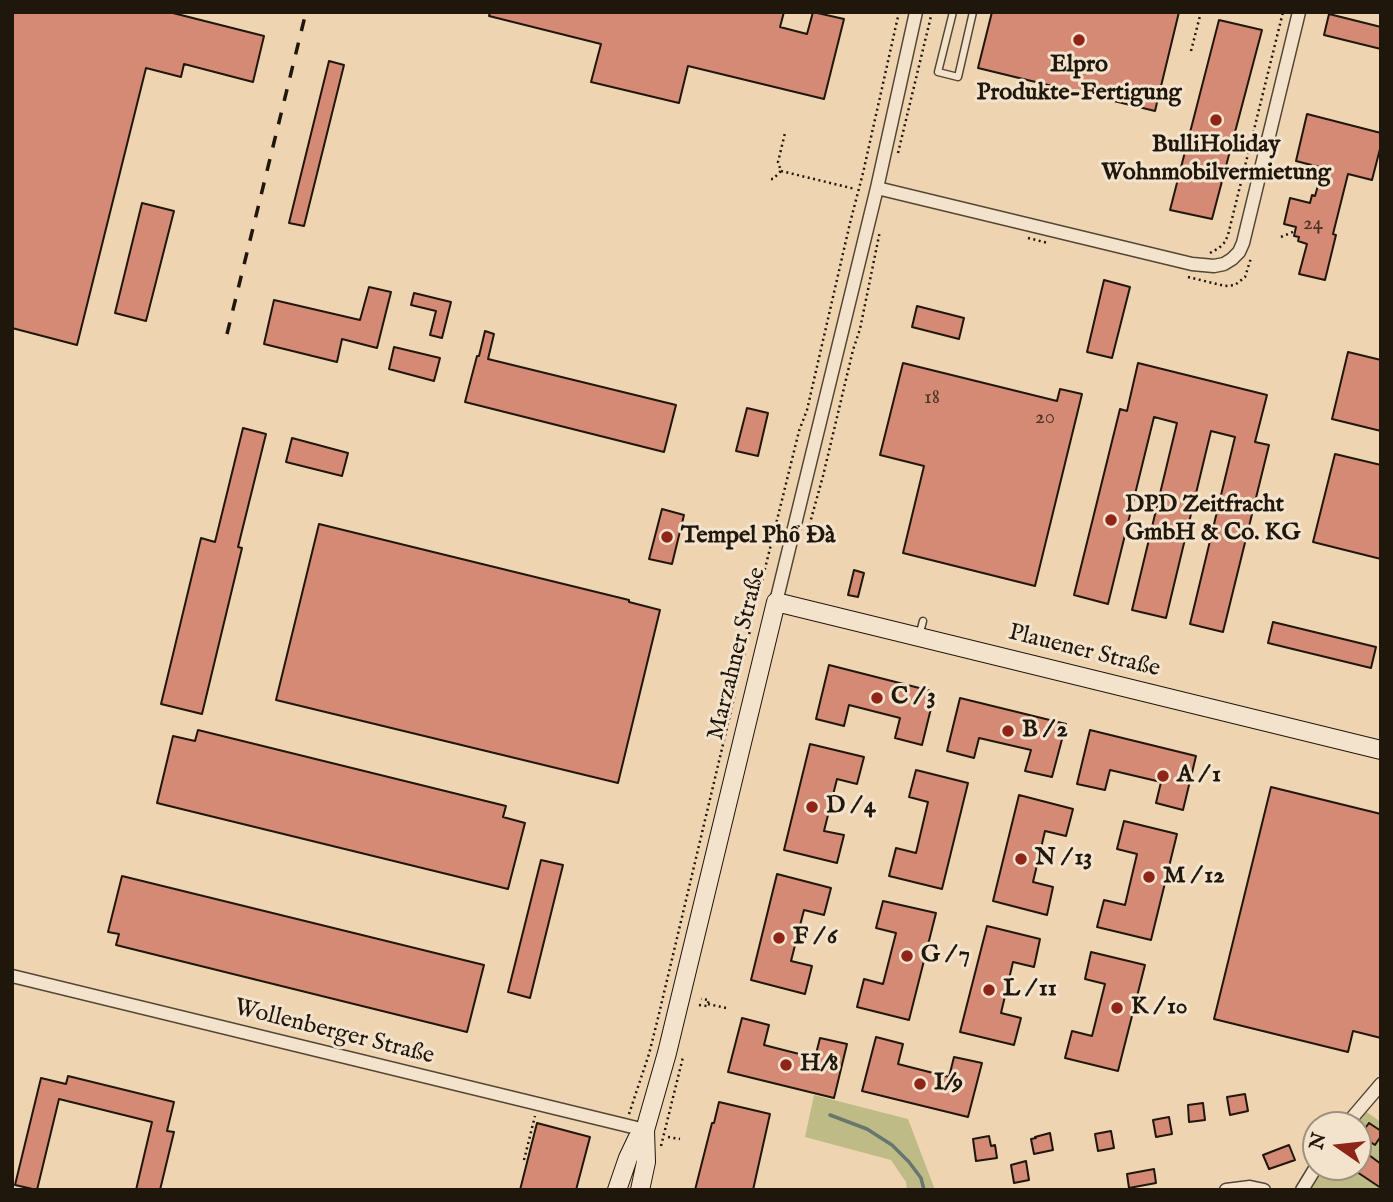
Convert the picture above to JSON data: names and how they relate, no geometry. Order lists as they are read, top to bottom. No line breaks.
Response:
{"streets":{"street":["Plauener Straße","Marzahner Straße","Wollenberger Straße"]},"crossings":[["Plauener Straße","Marzahner Straße"],["Marzahner Straße","Wollenberger Straße"]],"places":["Elpro Produkte-Fertigung","BulliHoliday Wohnmobilvermietung","DPD Zeitfracht GmbH & Co. KG","Tempel Phổ Đà","C / 3","B / 2","A / 1","D / 4","N / 13","M / 12","F / 6","G / 7","L / 11","K / 10","H/8","I/9"],"house_numbers":["24","18","20"],"north":"left"}
